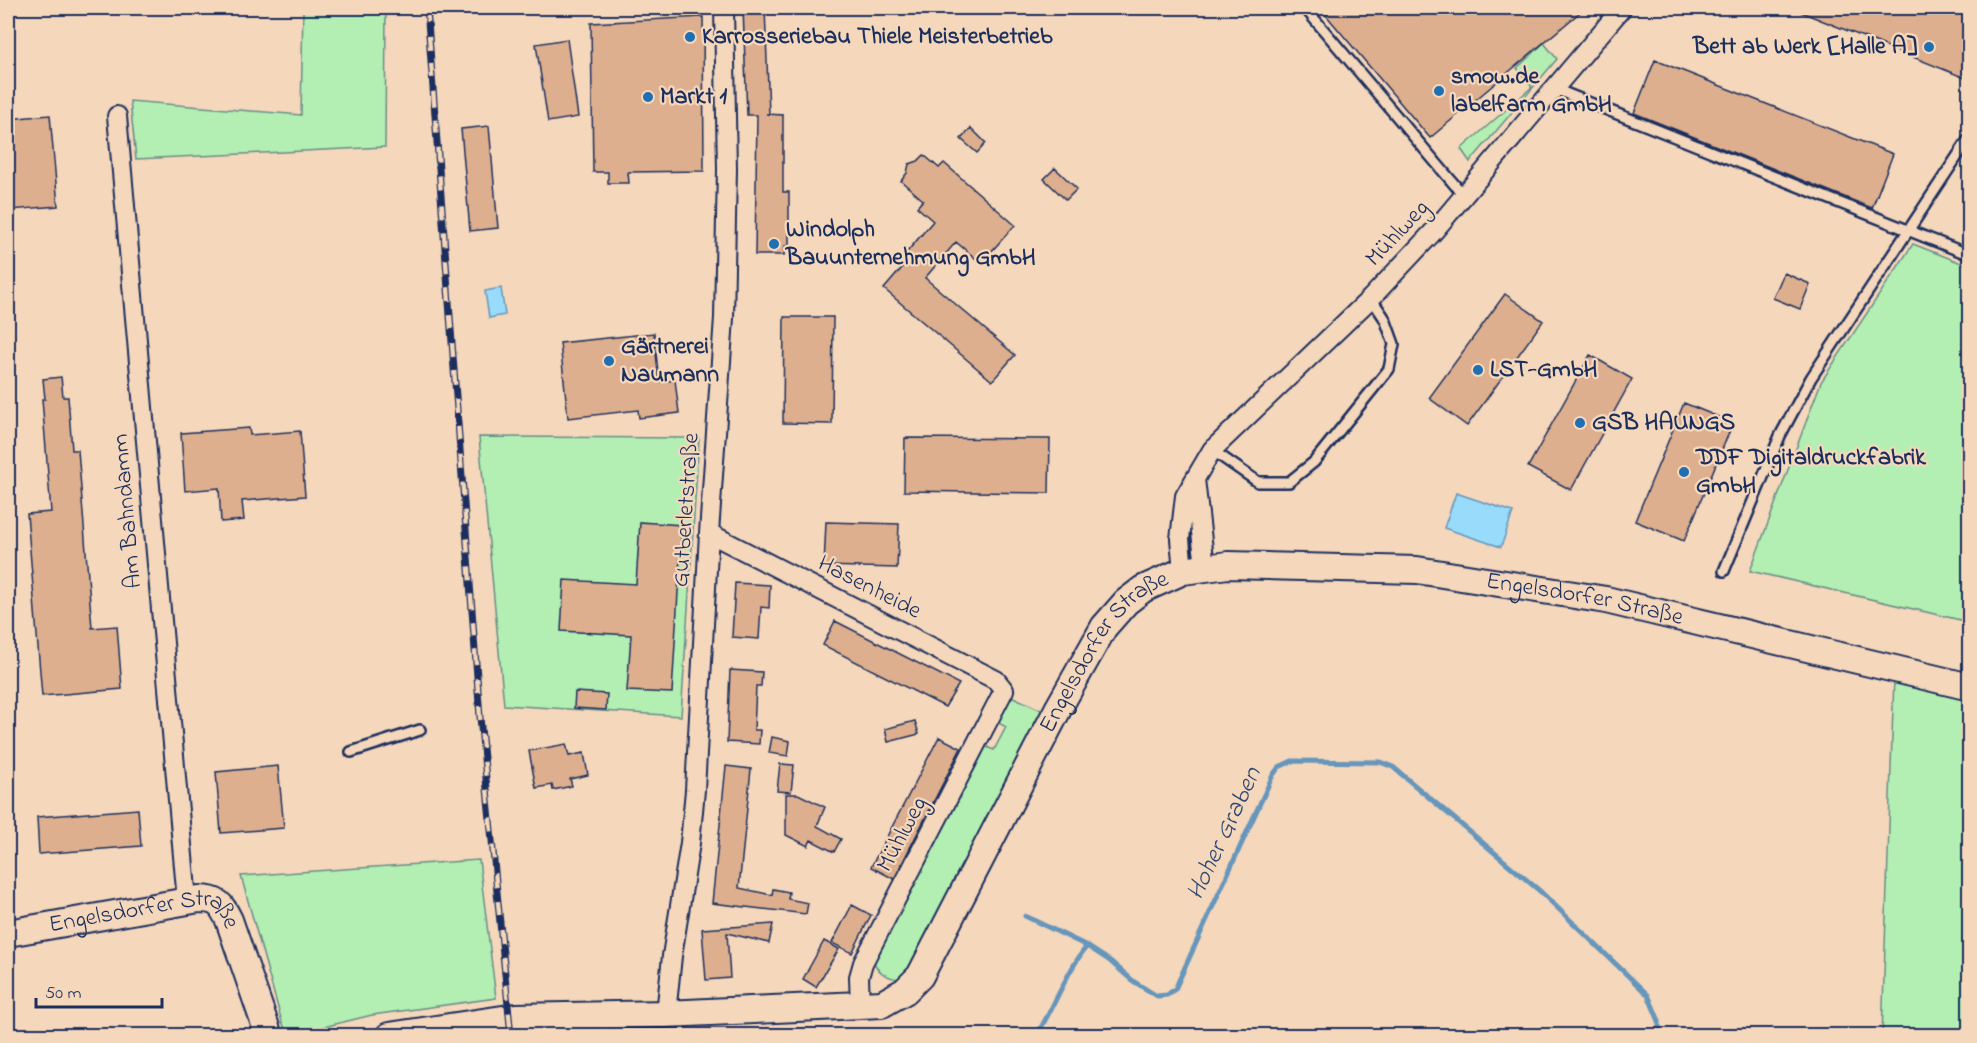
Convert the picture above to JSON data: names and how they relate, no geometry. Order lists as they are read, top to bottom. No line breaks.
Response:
{"streets":{"main road":["Engelsdorfer Straße"],"street":["Mühlweg","Gutberletstraße","Am Bahndamm","Hasenheide"]},"crossings":[["Mühlweg","Hasenheide"],["Mühlweg","Engelsdorfer Straße"],["Gutberletstraße","Hasenheide"],["Gutberletstraße","Engelsdorfer Straße"],["Am Bahndamm","Engelsdorfer Straße"]],"water":["Hoher Graben"],"places":["Karrosseriebau Thiele Meisterbetrieb","Bett ab Werk [Halle A]","smow.de labelfarm GmbH","Markt 1","Windolph Bauunternehmung GmbH","Gärtnerei Naumann","LST-GmbH","GSB HAUNGS","DDF Digitaldruckfabrik GmbH"],"scale_bar":"50 m"}
